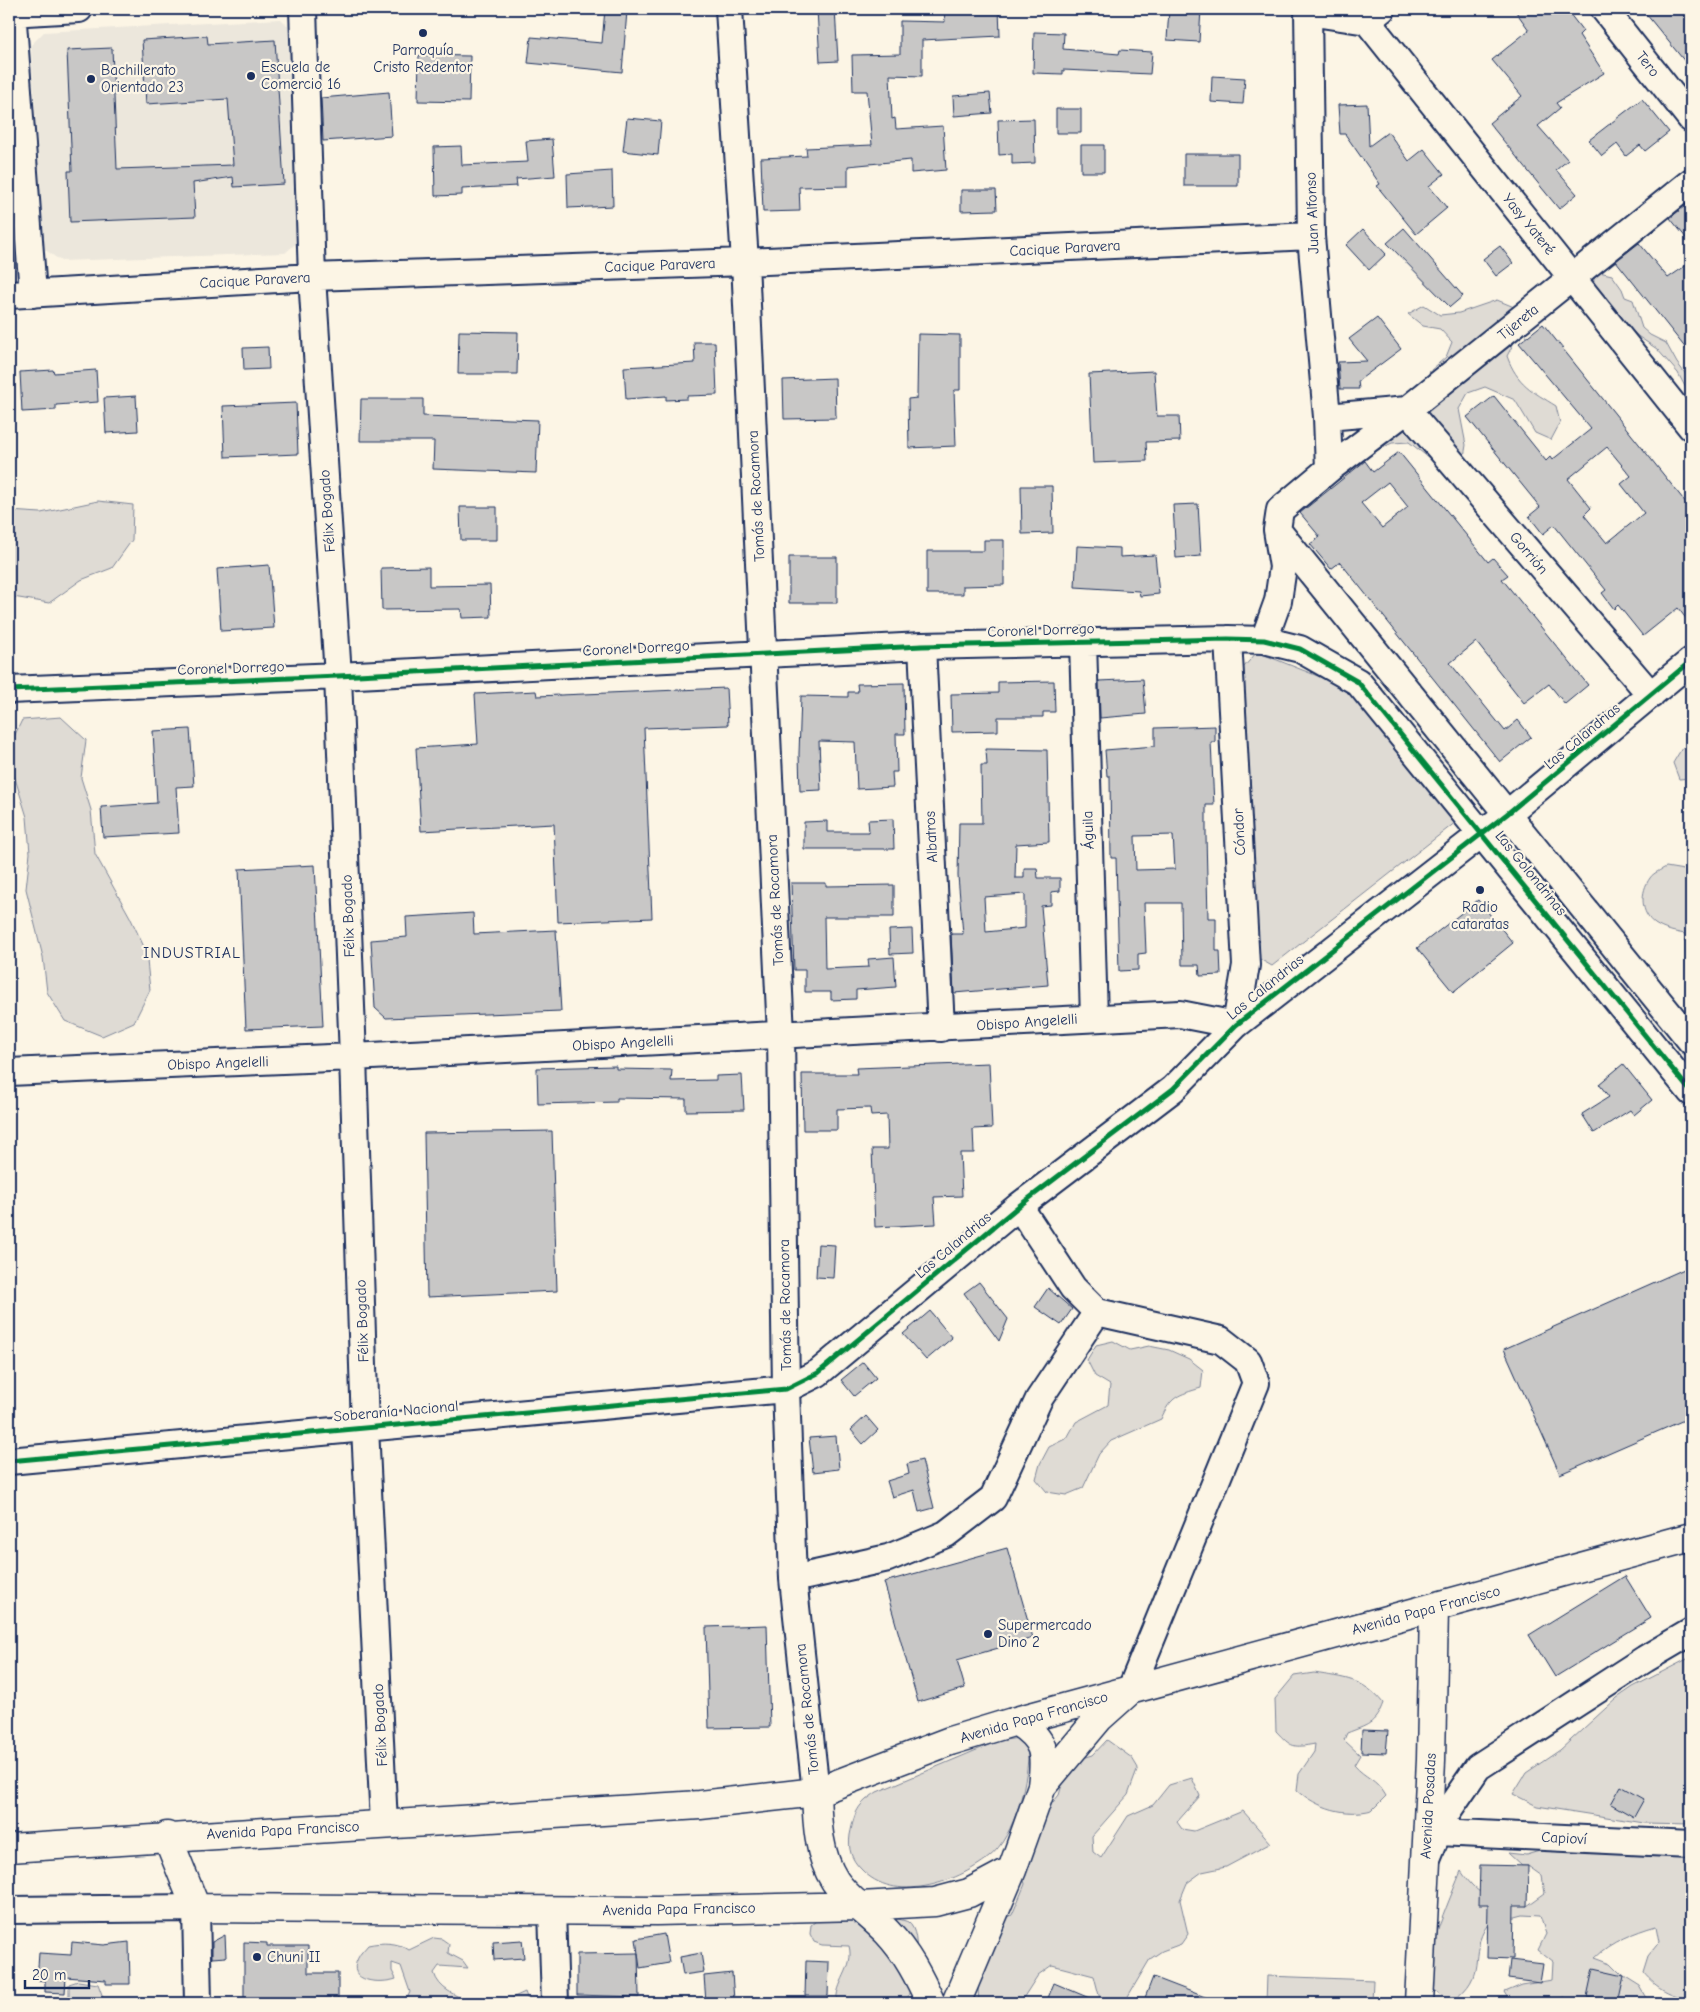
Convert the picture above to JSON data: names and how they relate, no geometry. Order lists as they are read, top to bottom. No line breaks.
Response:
{"streets":{"main road":["Avenida Papa Francisco","Avenida Posadas"],"street":["Tero","Juan Alfonso","Yasy Yateré","Cacique Paravera","Tijereta","Tomás de Rocamora","Félix Bogado","Gorrión","Coronel Dorrego","Las Calandrias","Águila","Cóndor","Albatros","Las Golondrinas","Obispo Angelelli","Soberanía Nacional","Capioví"]},"crossings":[["Juan Alfonso","Cacique Paravera"],["Juan Alfonso","Tijereta"],["Yasy Yateré","Tijereta"],["Cacique Paravera","Tomás de Rocamora"],["Cacique Paravera","Félix Bogado"],["Tijereta","Gorrión"],["Tijereta","Las Golondrinas"],["Tomás de Rocamora","Coronel Dorrego"],["Tomás de Rocamora","Las Calandrias"],["Tomás de Rocamora","Obispo Angelelli"],["Tomás de Rocamora","Soberanía Nacional"],["Tomás de Rocamora","Avenida Papa Francisco"],["Félix Bogado","Coronel Dorrego"],["Félix Bogado","Obispo Angelelli"],["Félix Bogado","Soberanía Nacional"],["Félix Bogado","Avenida Papa Francisco"],["Gorrión","Las Calandrias"],["Coronel Dorrego","Águila"],["Coronel Dorrego","Cóndor"],["Coronel Dorrego","Albatros"],["Coronel Dorrego","Las Golondrinas"],["Las Calandrias","Cóndor"],["Las Calandrias","Las Golondrinas"],["Las Calandrias","Obispo Angelelli"],["Las Calandrias","Soberanía Nacional"],["Águila","Obispo Angelelli"],["Cóndor","Obispo Angelelli"],["Albatros","Obispo Angelelli"],["Avenida Papa Francisco","Avenida Posadas"]],"districts":["INDUSTRIAL"],"places":["Parroquía Cristo Redentor","Escuela de Comercio 16","Bachillerato Orientado 23","Radio cataratas","Supermercado Dino 2","Chuni II"],"scale_bar":"20 m"}
